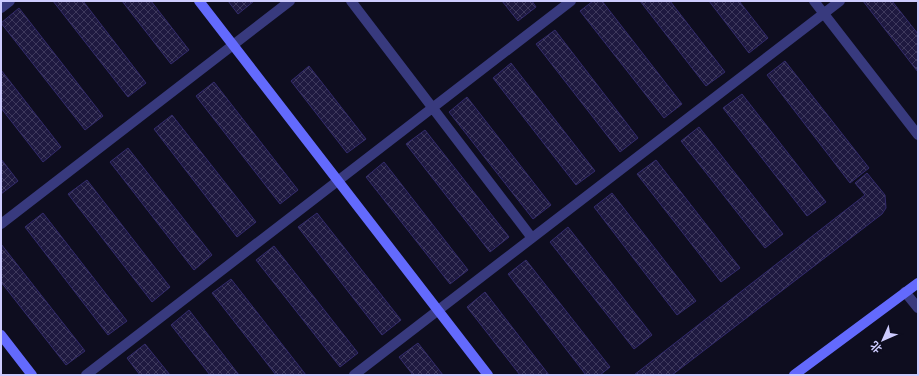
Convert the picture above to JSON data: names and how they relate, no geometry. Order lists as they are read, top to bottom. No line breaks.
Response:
{"north":"bottom left"}
